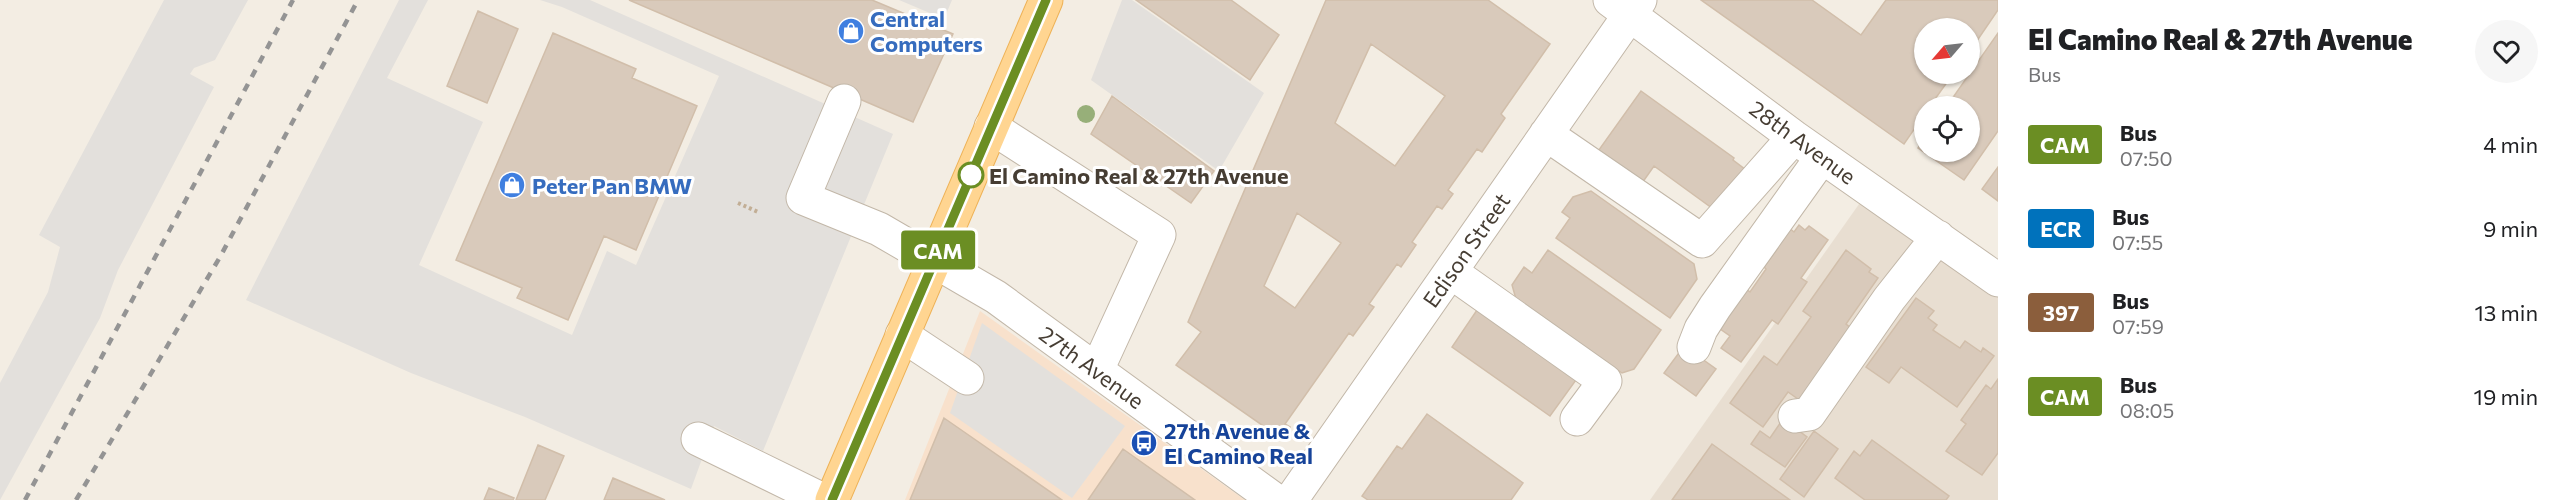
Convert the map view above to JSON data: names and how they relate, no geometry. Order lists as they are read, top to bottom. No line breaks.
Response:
{"streets":{"street":["28th Avenue","Edison Street","27th Avenue"]},"crossings":[["28th Avenue","Edison Street"]],"places":{"shop":["Central Computers","Peter Pan BMW"],"other":["El Camino Real & 27th Avenue"],"bus stop":["27th Avenue & El Camino Real"]},"lines":["bus line CAM"],"north":"bottom left","page":{"on_map":"CAM","heading":["El Camino Real & 27th Avenue","Bus"],"list":[{"mark":"CAM","name":"Bus","note":"07:50","value":"4 min"},{"mark":"ECR","name":"Bus","note":"07:55","value":"9 min"},{"mark":"397","name":"Bus","note":"07:59","value":"13 min"},{"mark":"CAM","name":"Bus","note":"08:05","value":"19 min"}]}}
